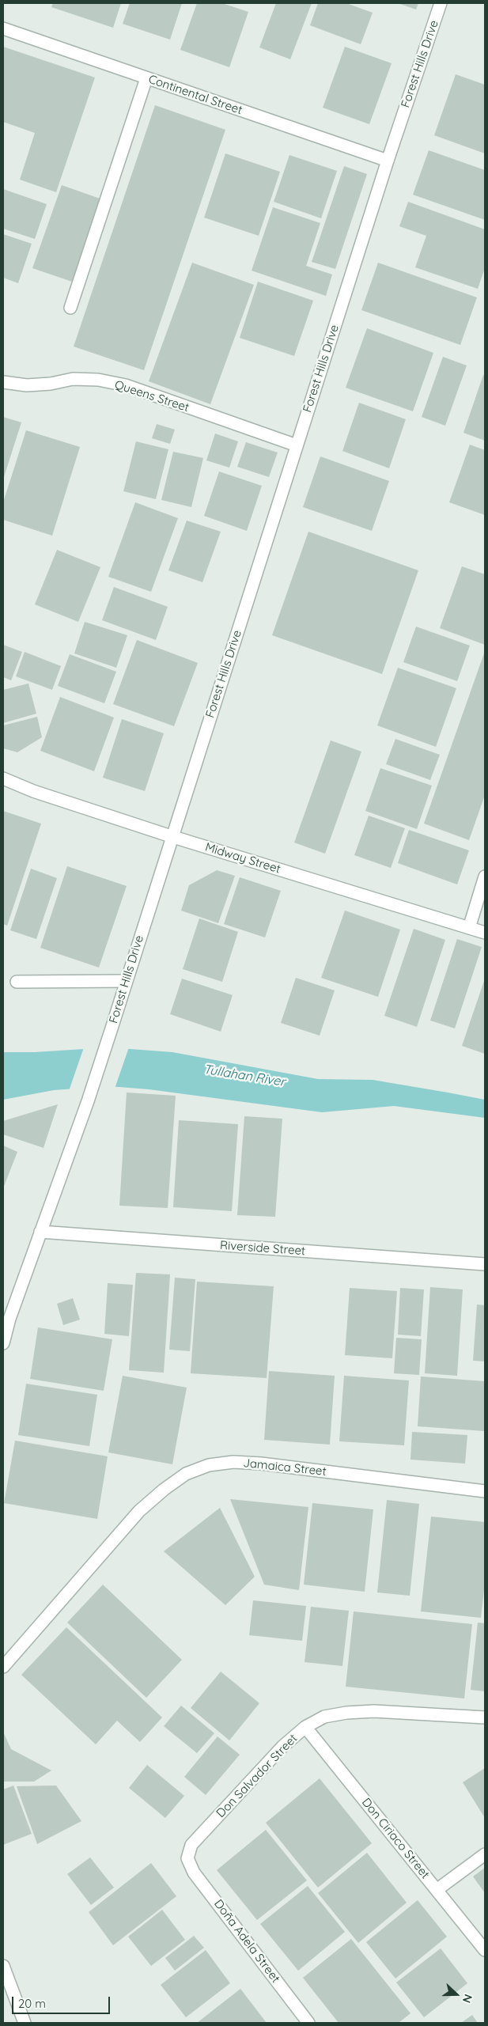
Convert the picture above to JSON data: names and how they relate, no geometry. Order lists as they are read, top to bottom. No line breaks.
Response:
{"streets":{"street":["Forest Hills Drive","Continental Street","Queens Street","Midway Street","Riverside Street","Jamaica Street","Don Salvador Street","Don Ciriaco Street","Doña Adela Street"]},"crossings":[["Forest Hills Drive","Continental Street"],["Forest Hills Drive","Queens Street"],["Forest Hills Drive","Midway Street"],["Forest Hills Drive","Riverside Street"],["Don Salvador Street","Don Ciriaco Street"],["Don Salvador Street","Doña Adela Street"]],"water":["Tullahan River"],"scale_bar":"20 m","north":"right"}
